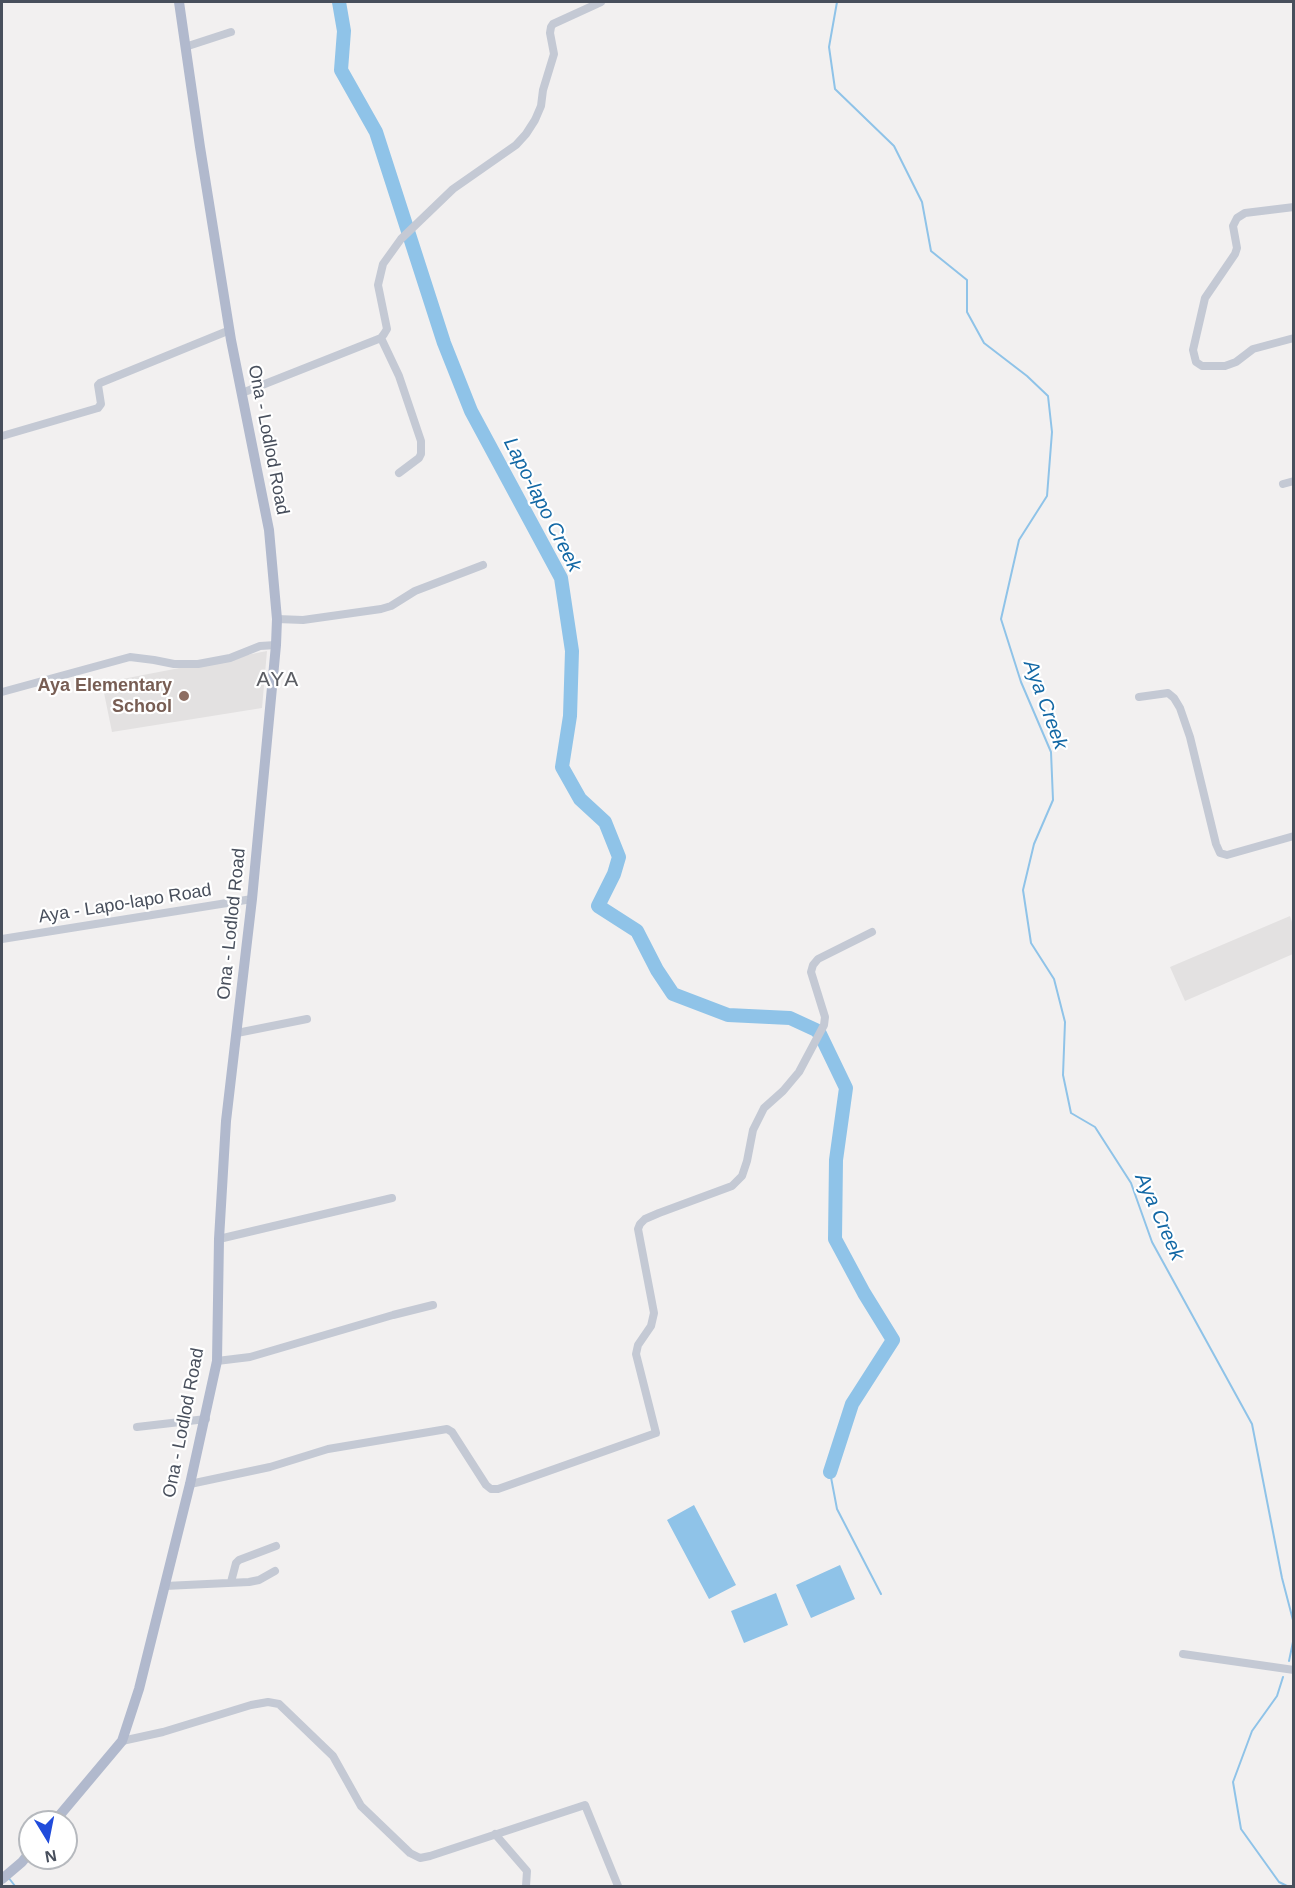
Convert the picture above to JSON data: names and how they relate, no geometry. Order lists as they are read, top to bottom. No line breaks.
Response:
{"streets":{"main road":["Ona - Lodlod Road"],"street":["Aya - Lapo-lapo Road"]},"crossings":[["Ona - Lodlod Road","Aya - Lapo-lapo Road"]],"districts":["AYA"],"water":["Lapo-lapo Creek","Aya Creek"],"places":["Aya Elementary School"],"north":"bottom"}
